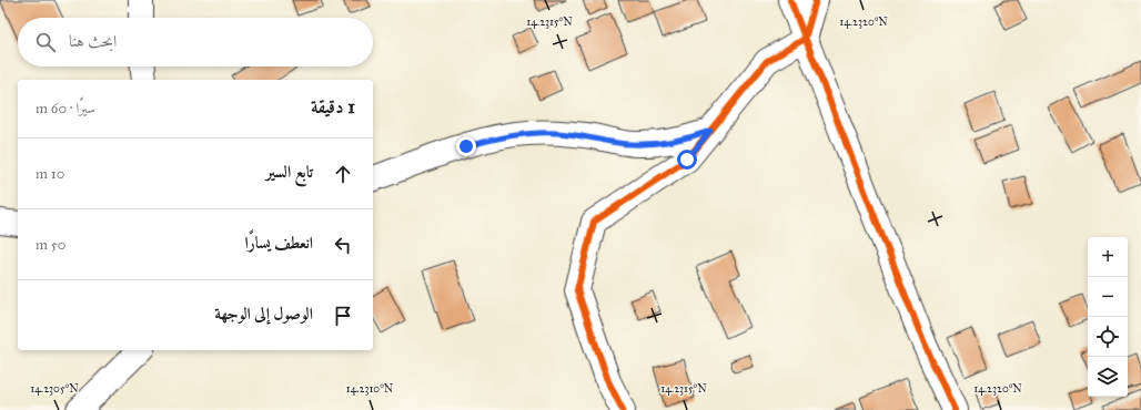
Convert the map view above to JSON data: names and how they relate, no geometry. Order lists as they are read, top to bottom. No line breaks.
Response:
{"page":{"search":"ابحث هنا","heading":["1 دقيقة","سيرًا · 60 m"],"list":[["تابع السير","10 m"],["انعطف يسارًا","50 m"],"الوصول إلى الوجهة"],"map_buttons":["+","−"]},"coordinates":["14.2315°N","14.2320°N","14.2305°N","14.2310°N"]}
